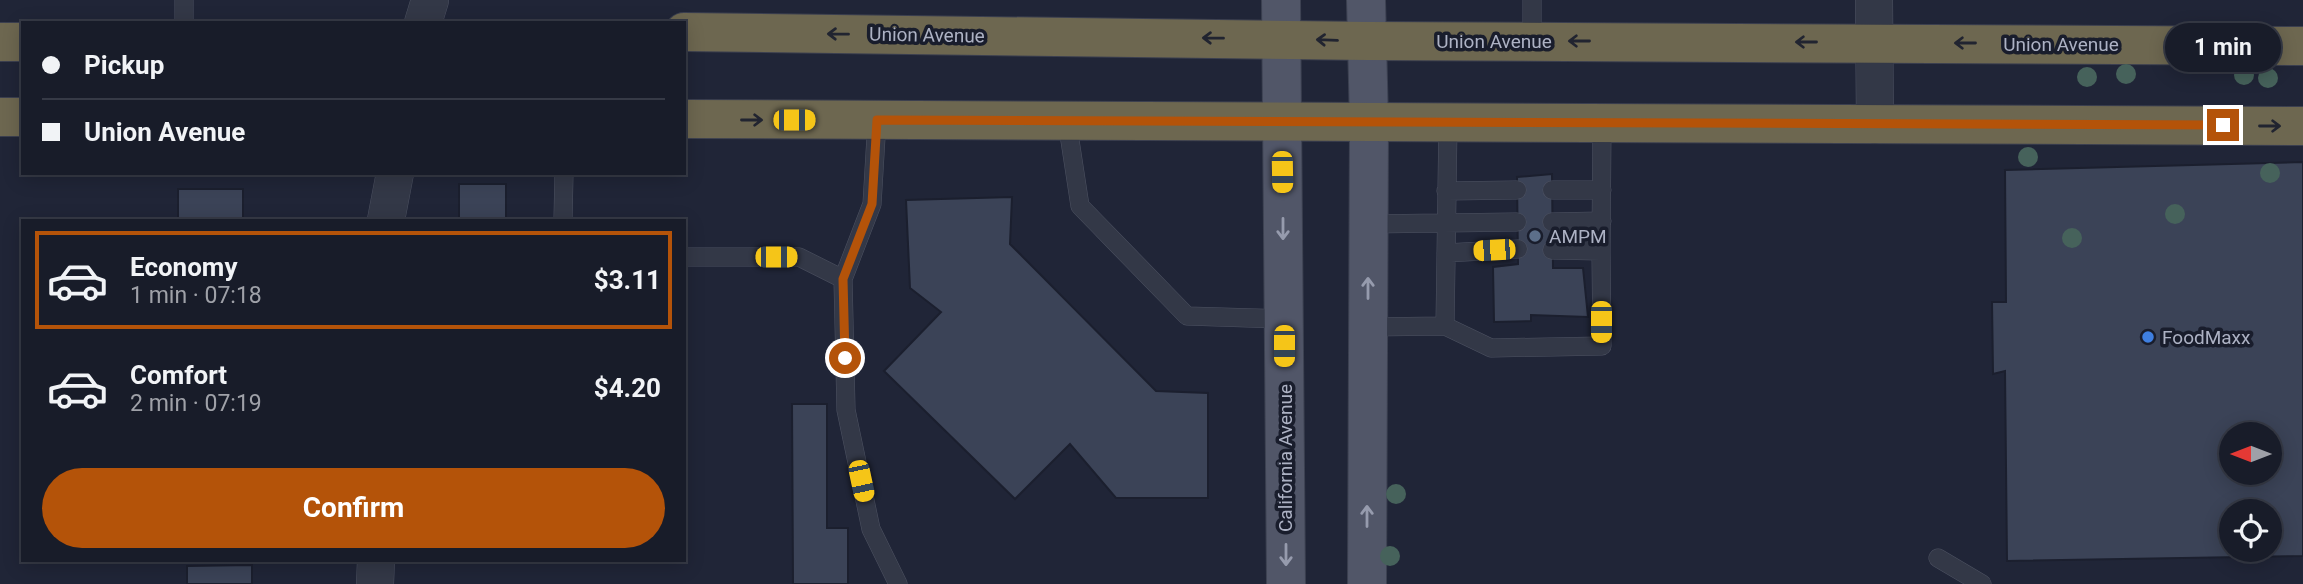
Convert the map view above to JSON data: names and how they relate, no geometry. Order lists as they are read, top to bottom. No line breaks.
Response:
{"streets":{"highway":["Union Avenue"],"main road":["California Avenue"]},"crossings":[["Union Avenue","California Avenue"]],"places":["AMPM","FoodMaxx"],"north":"left","page":{"banner":["Pickup","Union Avenue"],"bubble":"1 min","list":[{"name":"Economy","note":"1 min · 07:18","value":"$3.11"},{"name":"Comfort","note":"2 min · 07:19","value":"$4.20"}],"buttons":"Confirm"}}
